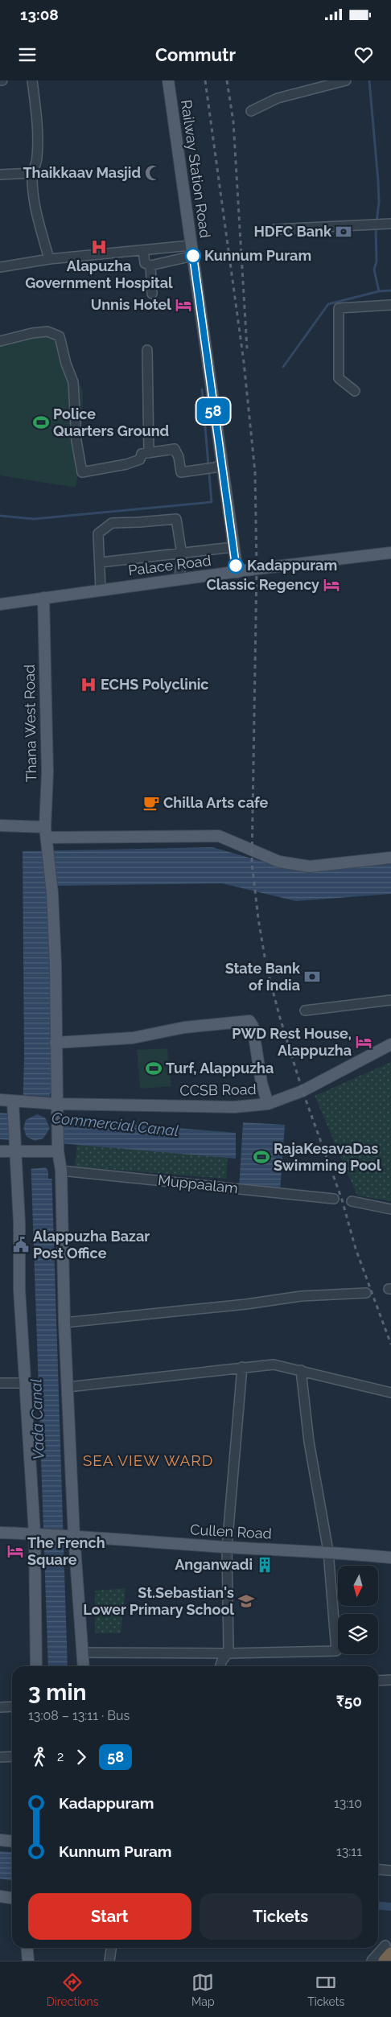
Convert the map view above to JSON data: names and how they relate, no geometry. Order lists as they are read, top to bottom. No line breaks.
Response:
{"streets":{"main road":["Railway Station Road","Palace Road","Thana West Road","CCSB Road","Cullen Road"],"street":["Muppaalam"]},"crossings":[["Railway Station Road","Palace Road"],["Palace Road","Thana West Road"]],"districts":["SEA VIEW WARD"],"water":["Commercial Canal","Vada Canal"],"places":{"mosque":["Thaikkaav Masjid"],"bank":["HDFC Bank","State Bank of India"],"hospital":["Alapuzha Government Hospital","ECHS Polyclinic"],"other":["Kunnum Puram","Kadappuram"],"hotel":["Unnis Hotel","Classic Regency","PWD Rest House, Alappuzha","The French Square"],"sports":["Police Quarters Ground","Turf, Alappuzha","RajaKesavaDas Swimming Pool"],"cafe":["Chilla Arts cafe"],"public building":["Alappuzha Bazar Post Office"],"building":["Anganwadi"],"school or university":["St.Sebastian's Lower Primary School"]},"lines":["bus line 58"],"north":"bottom","page":{"status":"13:08","header":"Commutr","on_map":"58","heading":["3 min","13:08 – 13:11 · Bus","₹50"],"legs":["2","58"],"list":[{"name":"Kadappuram","value":"13:10"},{"name":"Kunnum Puram","value":"13:11"}],"buttons":["Start","Tickets"],"tabs":["Directions","Map","Tickets"]}}
